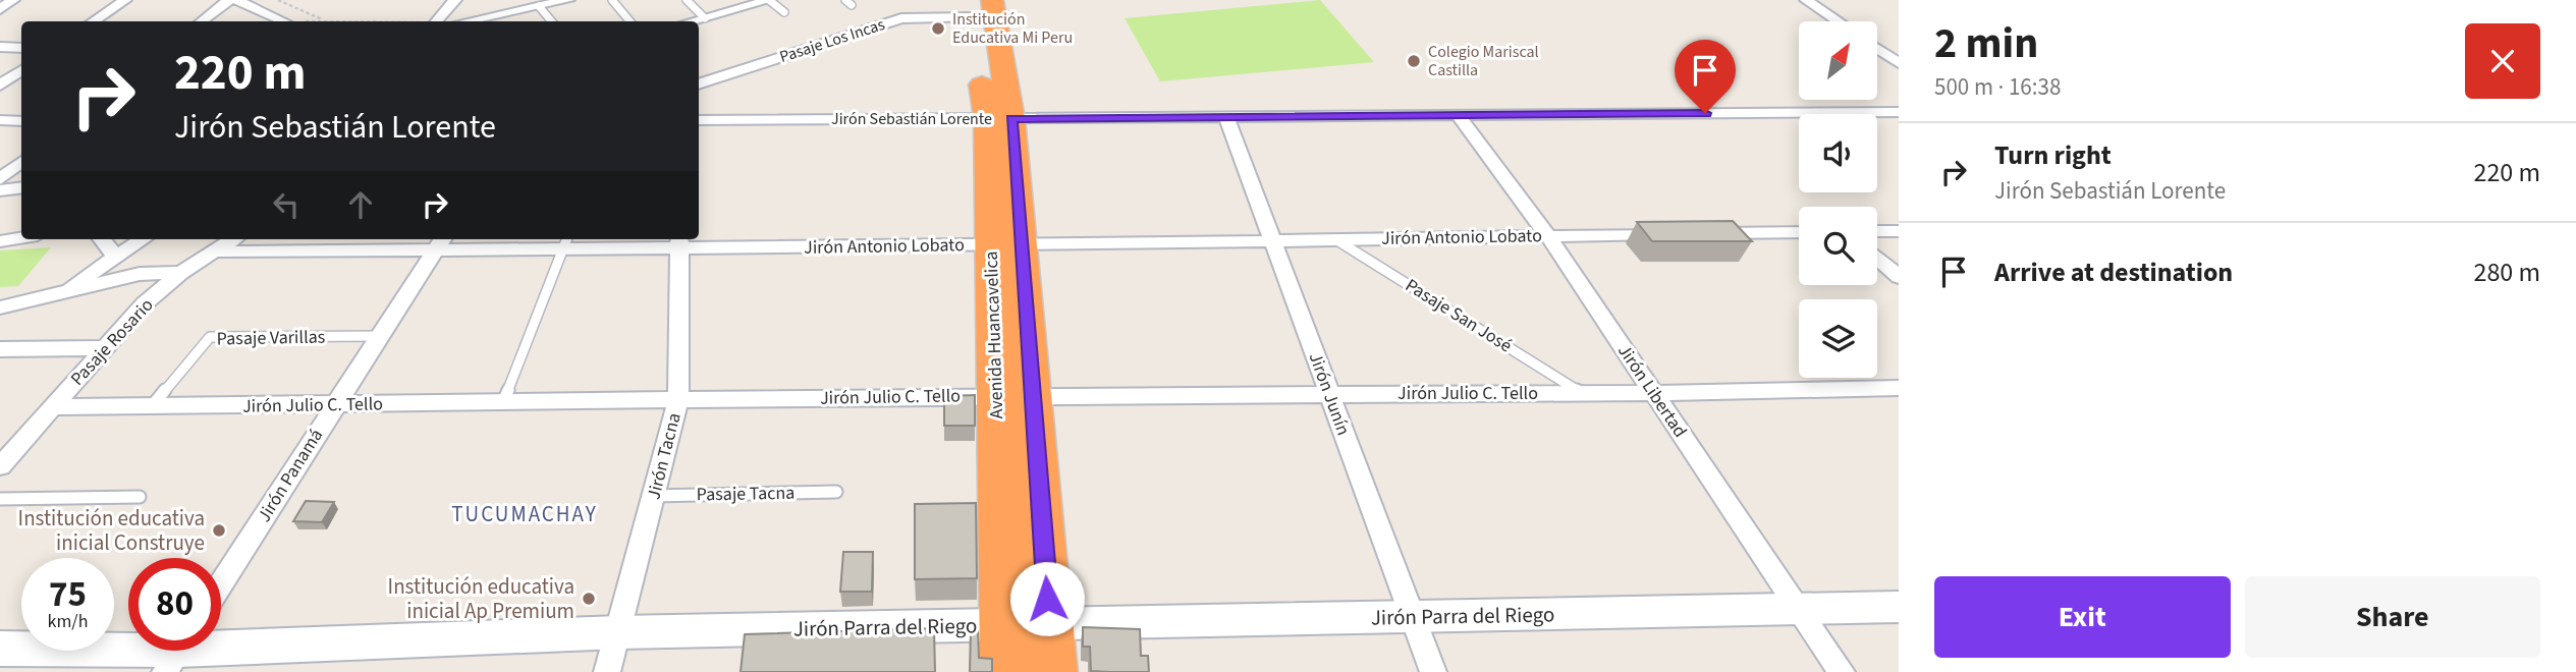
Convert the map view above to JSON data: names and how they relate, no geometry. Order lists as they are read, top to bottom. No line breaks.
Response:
{"streets":{"highway":["Avenida Huancavelica"],"street":["Pasaje Los Incas","Jirón Sebastián Lorente","Jirón Antonio Lobato","Pasaje Rosario","Jirón Libertad","Jirón Julio C. Tello","Jirón Junín","Jirón Tacna","Jirón Panamá","Jirón Parra del Riego"],"lane":["Pasaje San José","Pasaje Varillas","Pasaje Tacna"]},"crossings":[["Pasaje Los Incas","Avenida Huancavelica"],["Jirón Sebastián Lorente","Avenida Huancavelica"],["Jirón Sebastián Lorente","Jirón Libertad"],["Jirón Sebastián Lorente","Jirón Junín"],["Jirón Antonio Lobato","Pasaje San José"],["Jirón Antonio Lobato","Avenida Huancavelica"],["Jirón Antonio Lobato","Pasaje Rosario"],["Jirón Antonio Lobato","Jirón Libertad"],["Jirón Antonio Lobato","Jirón Junín"],["Jirón Antonio Lobato","Jirón Tacna"],["Jirón Antonio Lobato","Jirón Panamá"],["Pasaje San José","Jirón Julio C. Tello"],["Avenida Huancavelica","Jirón Julio C. Tello"],["Avenida Huancavelica","Jirón Parra del Riego"],["Pasaje Varillas","Jirón Julio C. Tello"],["Pasaje Varillas","Jirón Panamá"],["Pasaje Rosario","Jirón Julio C. Tello"],["Jirón Libertad","Jirón Julio C. Tello"],["Jirón Libertad","Jirón Parra del Riego"],["Jirón Julio C. Tello","Jirón Junín"],["Jirón Julio C. Tello","Jirón Tacna"],["Jirón Julio C. Tello","Jirón Panamá"],["Jirón Junín","Jirón Parra del Riego"],["Jirón Tacna","Pasaje Tacna"],["Jirón Tacna","Jirón Parra del Riego"]],"districts":["TUCUMACHAY"],"places":["Institución Educativa Mi Peru","Colegio Mariscal Castilla","Institución educativa inicial Construye","Institución educativa inicial Ap Premium"],"north":"top right","page":{"heading":["2 min","500 m · 16:38"],"turn":["220 m","Jirón Sebastián Lorente"],"list":[{"name":"Turn right","note":"Jirón Sebastián Lorente","value":"220 m"},{"name":"Arrive at destination","value":"280 m"}],"speed":"75 km/h","limit":"80","buttons":["Exit","Share"]}}
